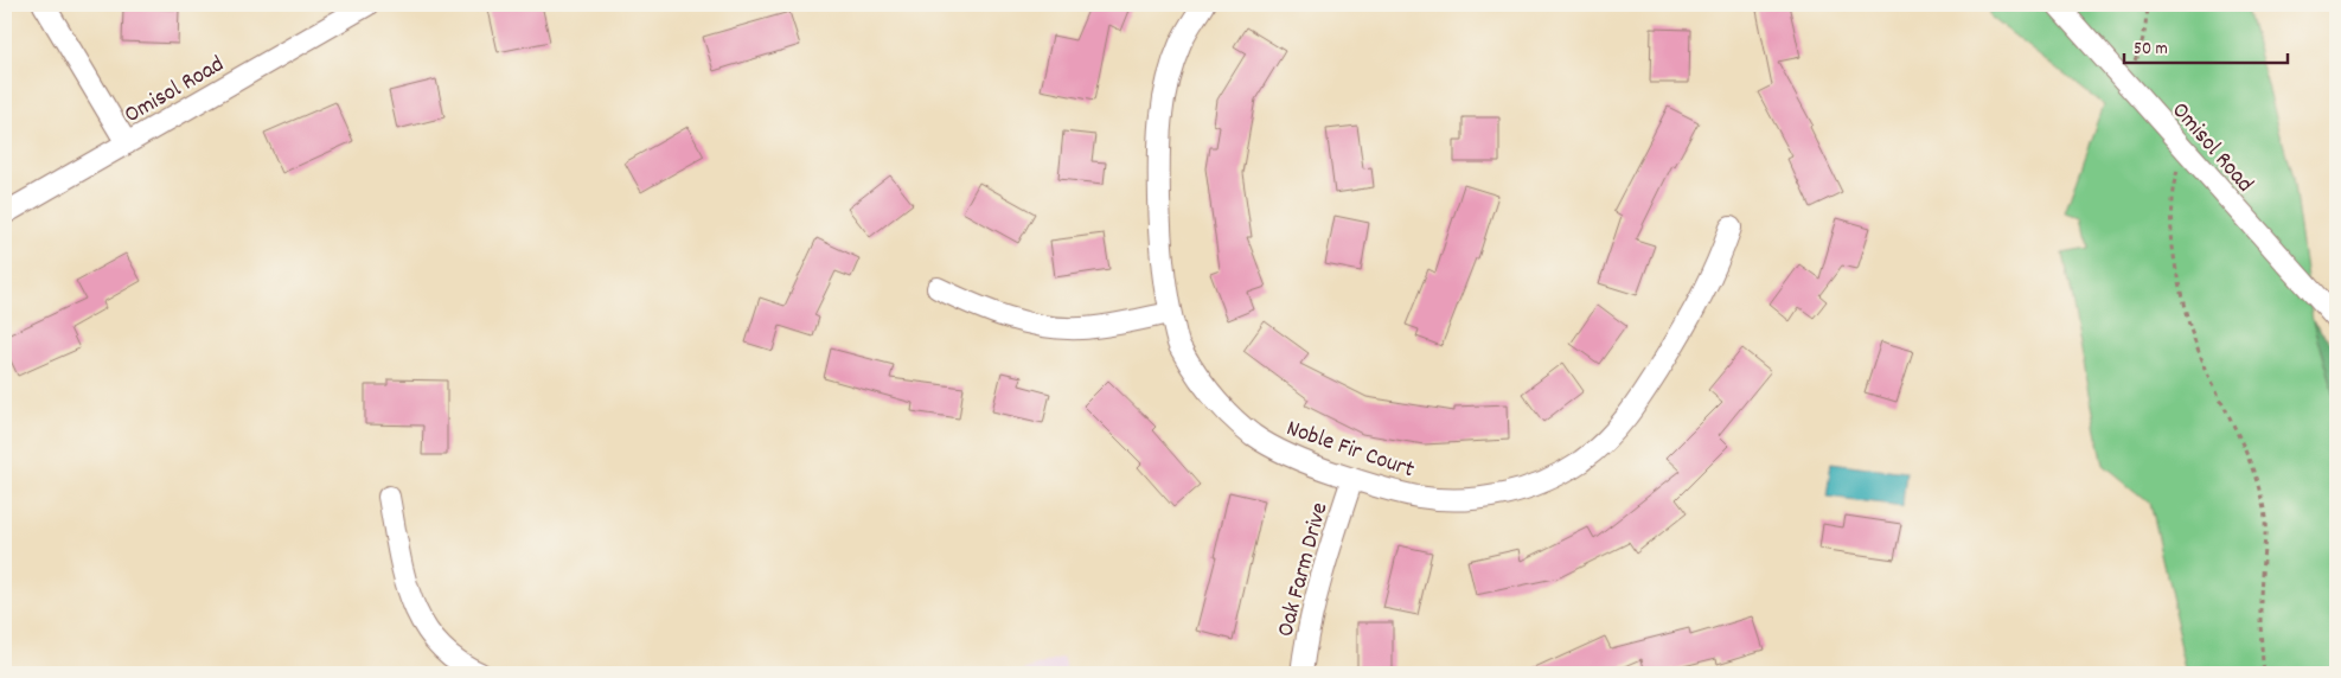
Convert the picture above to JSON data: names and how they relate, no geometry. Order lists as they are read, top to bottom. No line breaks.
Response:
{"streets":{"street":["Omisol Road","Noble Fir Court","Oak Farm Drive"]},"crossings":[["Noble Fir Court","Oak Farm Drive"]],"scale_bar":"50 m"}
